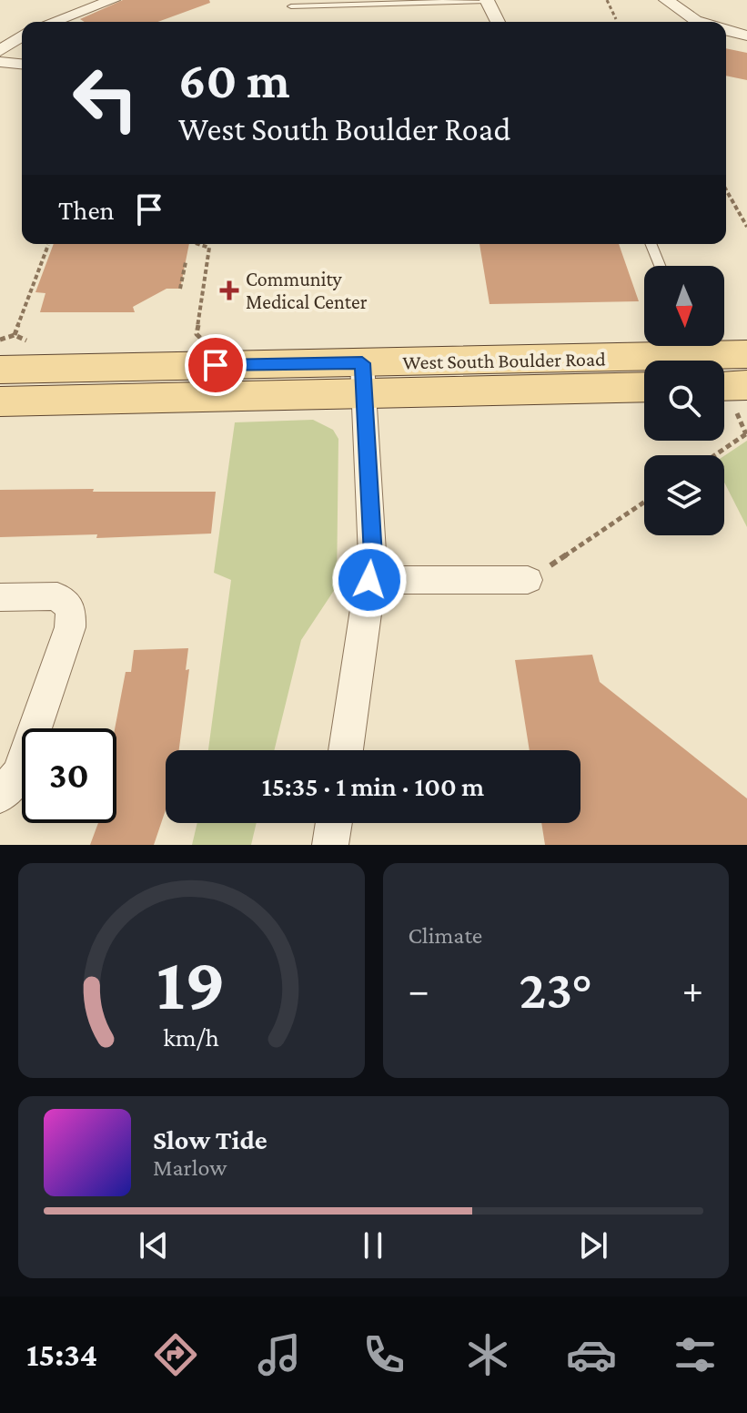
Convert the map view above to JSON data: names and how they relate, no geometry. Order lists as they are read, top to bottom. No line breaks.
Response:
{"streets":{"main road":["West South Boulder Road"]},"places":{"health":["Community Medical Center"]},"north":"bottom","page":{"turn":["60 m","West South Boulder Road"],"then":"Then","limit":"30","trip":"15:35 · 1 min · 100 m","tile":"Climate","heat":["−","23°","+"],"song":["Slow Tide","Marlow"],"tabs":"15:34","gauge":["19","km/h"]}}
